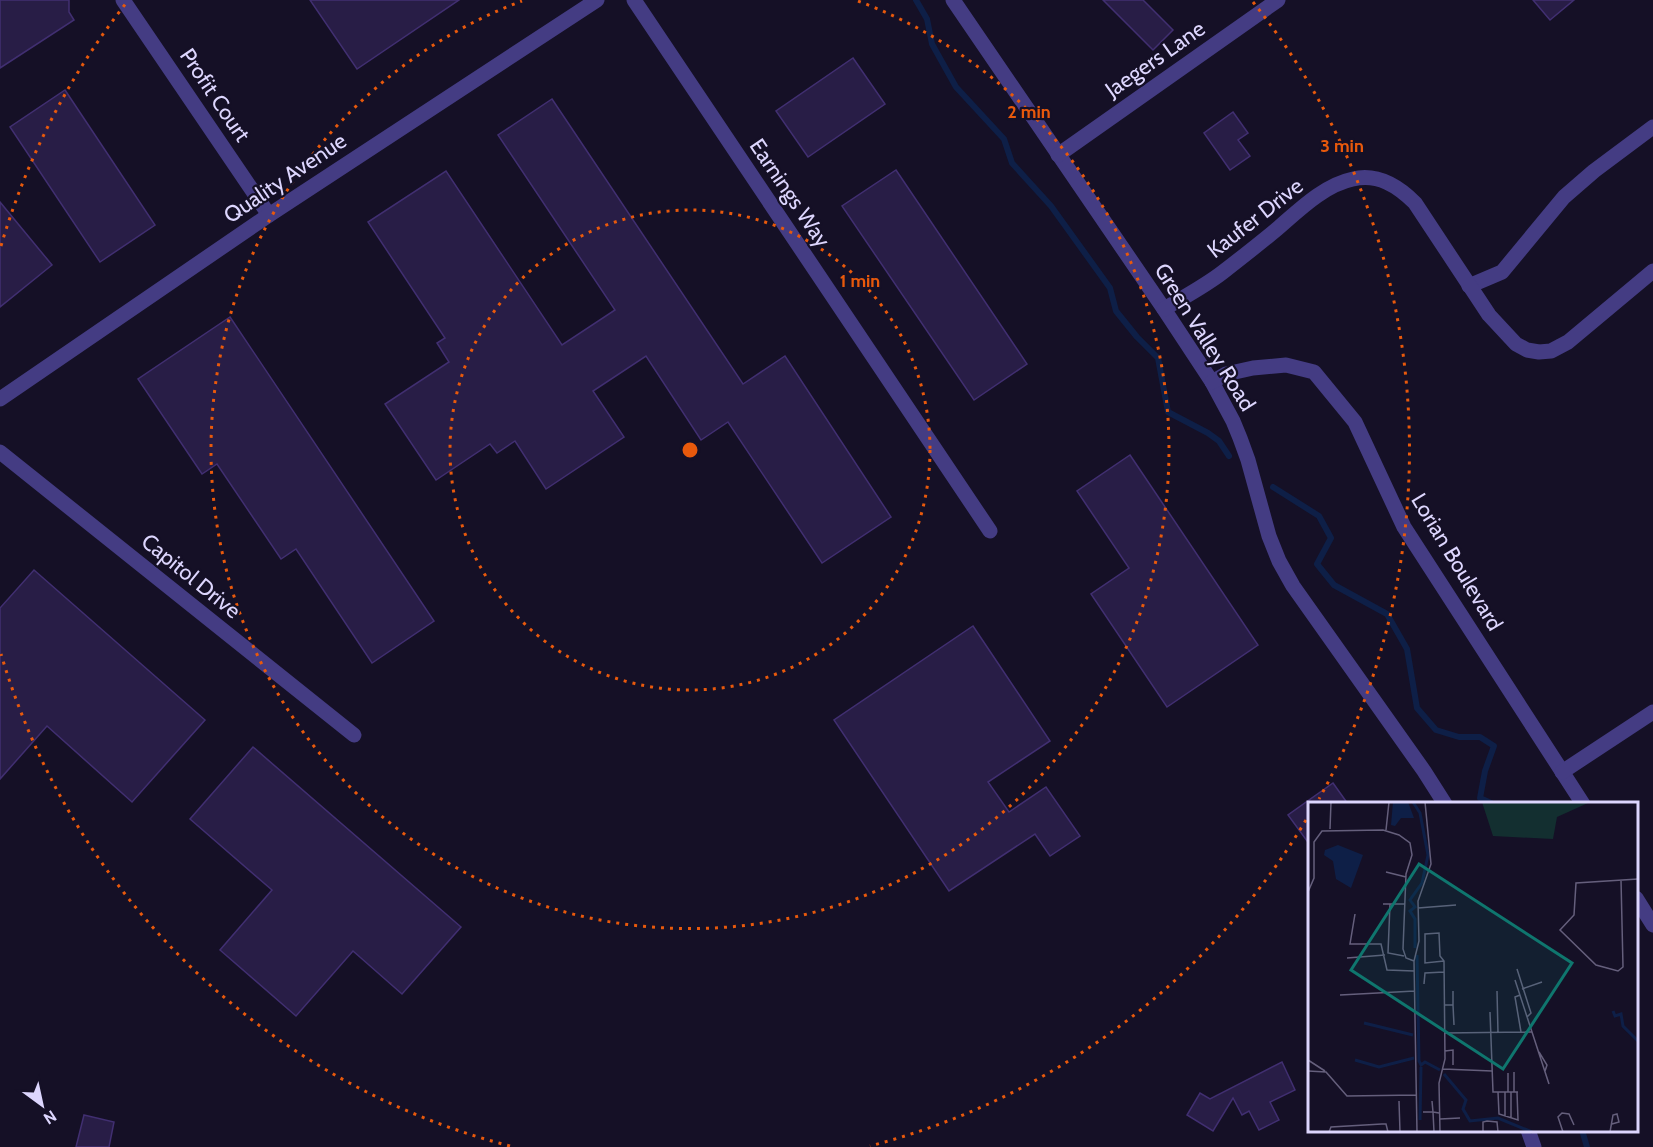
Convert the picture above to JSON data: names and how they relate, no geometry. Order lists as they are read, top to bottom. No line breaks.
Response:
{"streets":{"street":["Jaegers Lane","Profit Court","Quality Avenue","Earnings Way","Kaufer Drive","Green Valley Road","Lorian Boulevard","Capitol Drive"]},"crossings":[["Jaegers Lane","Green Valley Road"],["Profit Court","Quality Avenue"],["Kaufer Drive","Green Valley Road"],["Green Valley Road","Lorian Boulevard"]],"north":"bottom right","rings":["2 min","3 min","1 min"]}
